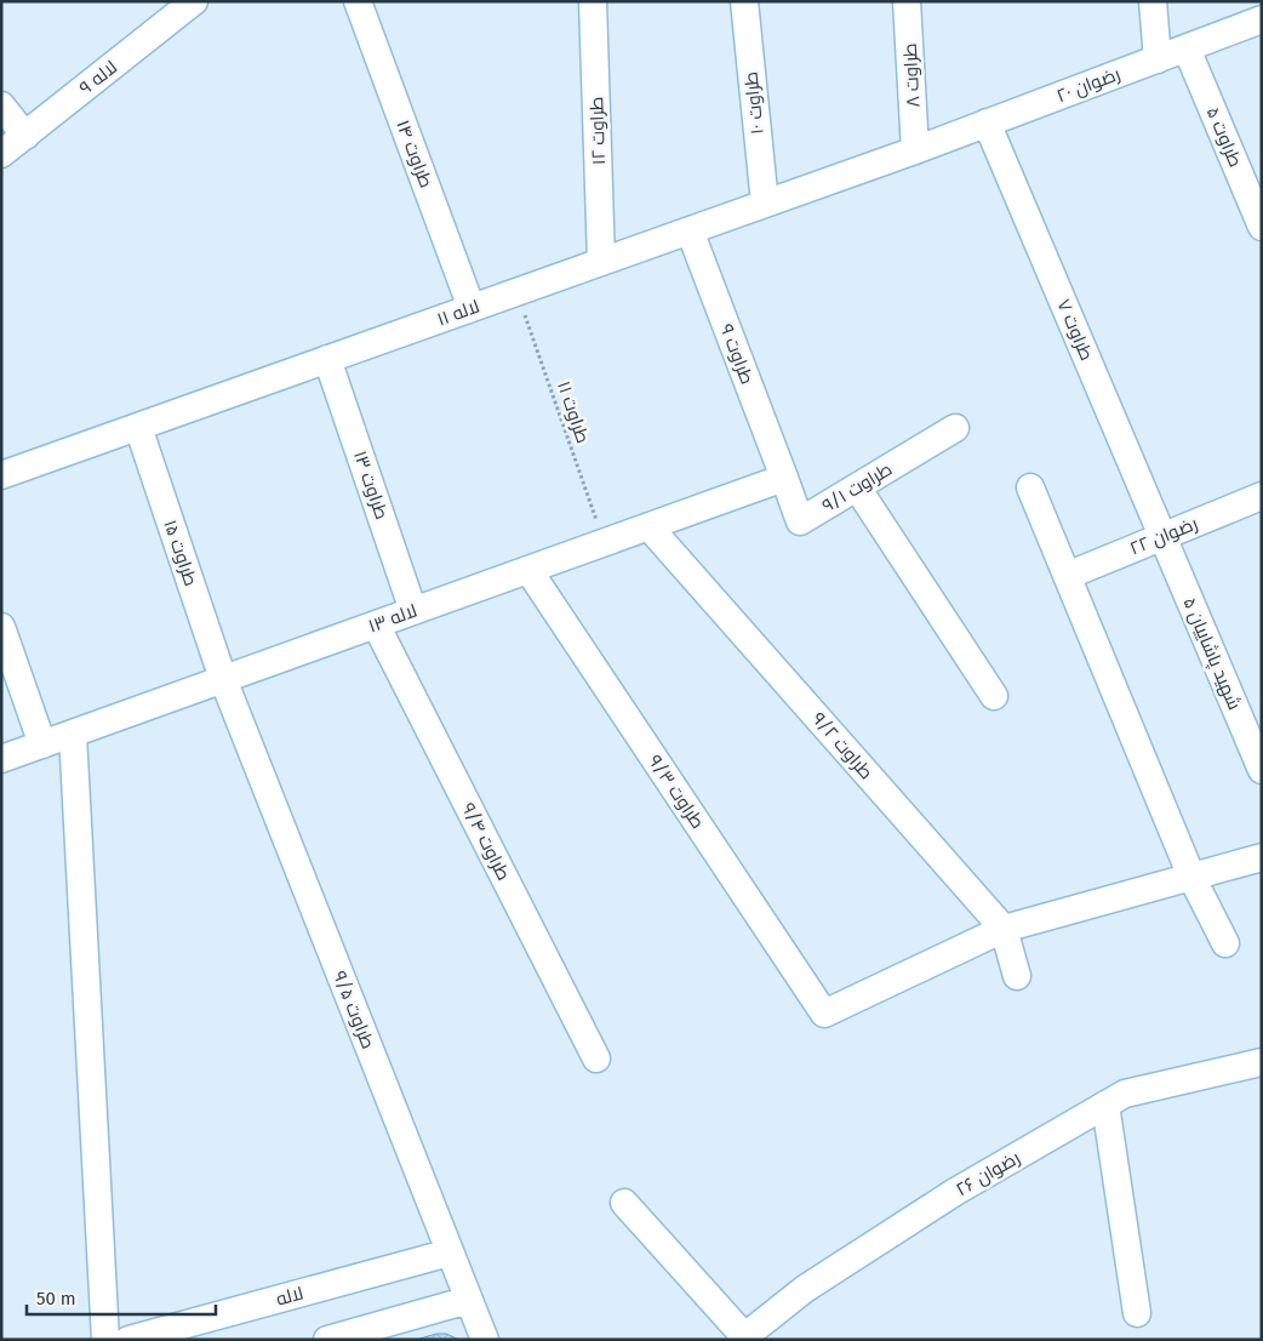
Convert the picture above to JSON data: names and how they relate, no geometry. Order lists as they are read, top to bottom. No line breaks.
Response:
{"streets":{"street":["طراوت ۸","لاله ۹","رضوان ۲۰","طراوت ۱۰","طراوت ۱۲","طراوت ۵","طراوت ۱۴","لاله ۱۱","طراوت ۷","طراوت ۹","طراوت ۱۳","طراوت ۹/۱","رضوان ۲۲","طراوت ۱۵","لاله ۱۳","شهید پاشاییان ۵","طراوت ۹/۲","طراوت ۹/۳","طراوت ۹/۴","طراوت ۹/۵","رضوان ۲۶","لاله"],"path":["طراوت ۱۱"]},"crossings":[["طراوت ۸","رضوان ۲۰"],["طراوت ۸","لاله ۱۱"],["رضوان ۲۰","طراوت ۵"],["رضوان ۲۰","لاله ۱۱"],["رضوان ۲۰","طراوت ۷"],["طراوت ۱۰","لاله ۱۱"],["طراوت ۱۲","لاله ۱۱"],["طراوت ۱۴","لاله ۱۱"],["لاله ۱۱","طراوت ۹"],["لاله ۱۱","طراوت ۱۱"],["لاله ۱۱","طراوت ۱۳"],["لاله ۱۱","طراوت ۱۵"],["طراوت ۷","رضوان ۲۲"],["طراوت ۷","شهید پاشاییان ۵"],["طراوت ۹","طراوت ۹/۱"],["طراوت ۹","لاله ۱۳"],["طراوت ۱۱","لاله ۱۳"],["طراوت ۱۳","لاله ۱۳"],["طراوت ۹/۱","لاله ۱۳"],["رضوان ۲۲","شهید پاشاییان ۵"],["طراوت ۱۵","لاله ۱۳"],["طراوت ۱۵","طراوت ۹/۵"],["لاله ۱۳","طراوت ۹/۲"],["لاله ۱۳","طراوت ۹/۳"],["لاله ۱۳","طراوت ۹/۴"],["لاله ۱۳","طراوت ۹/۵"],["طراوت ۹/۲","طراوت ۹/۳"],["طراوت ۹/۵","لاله"]],"scale_bar":"50 m"}
